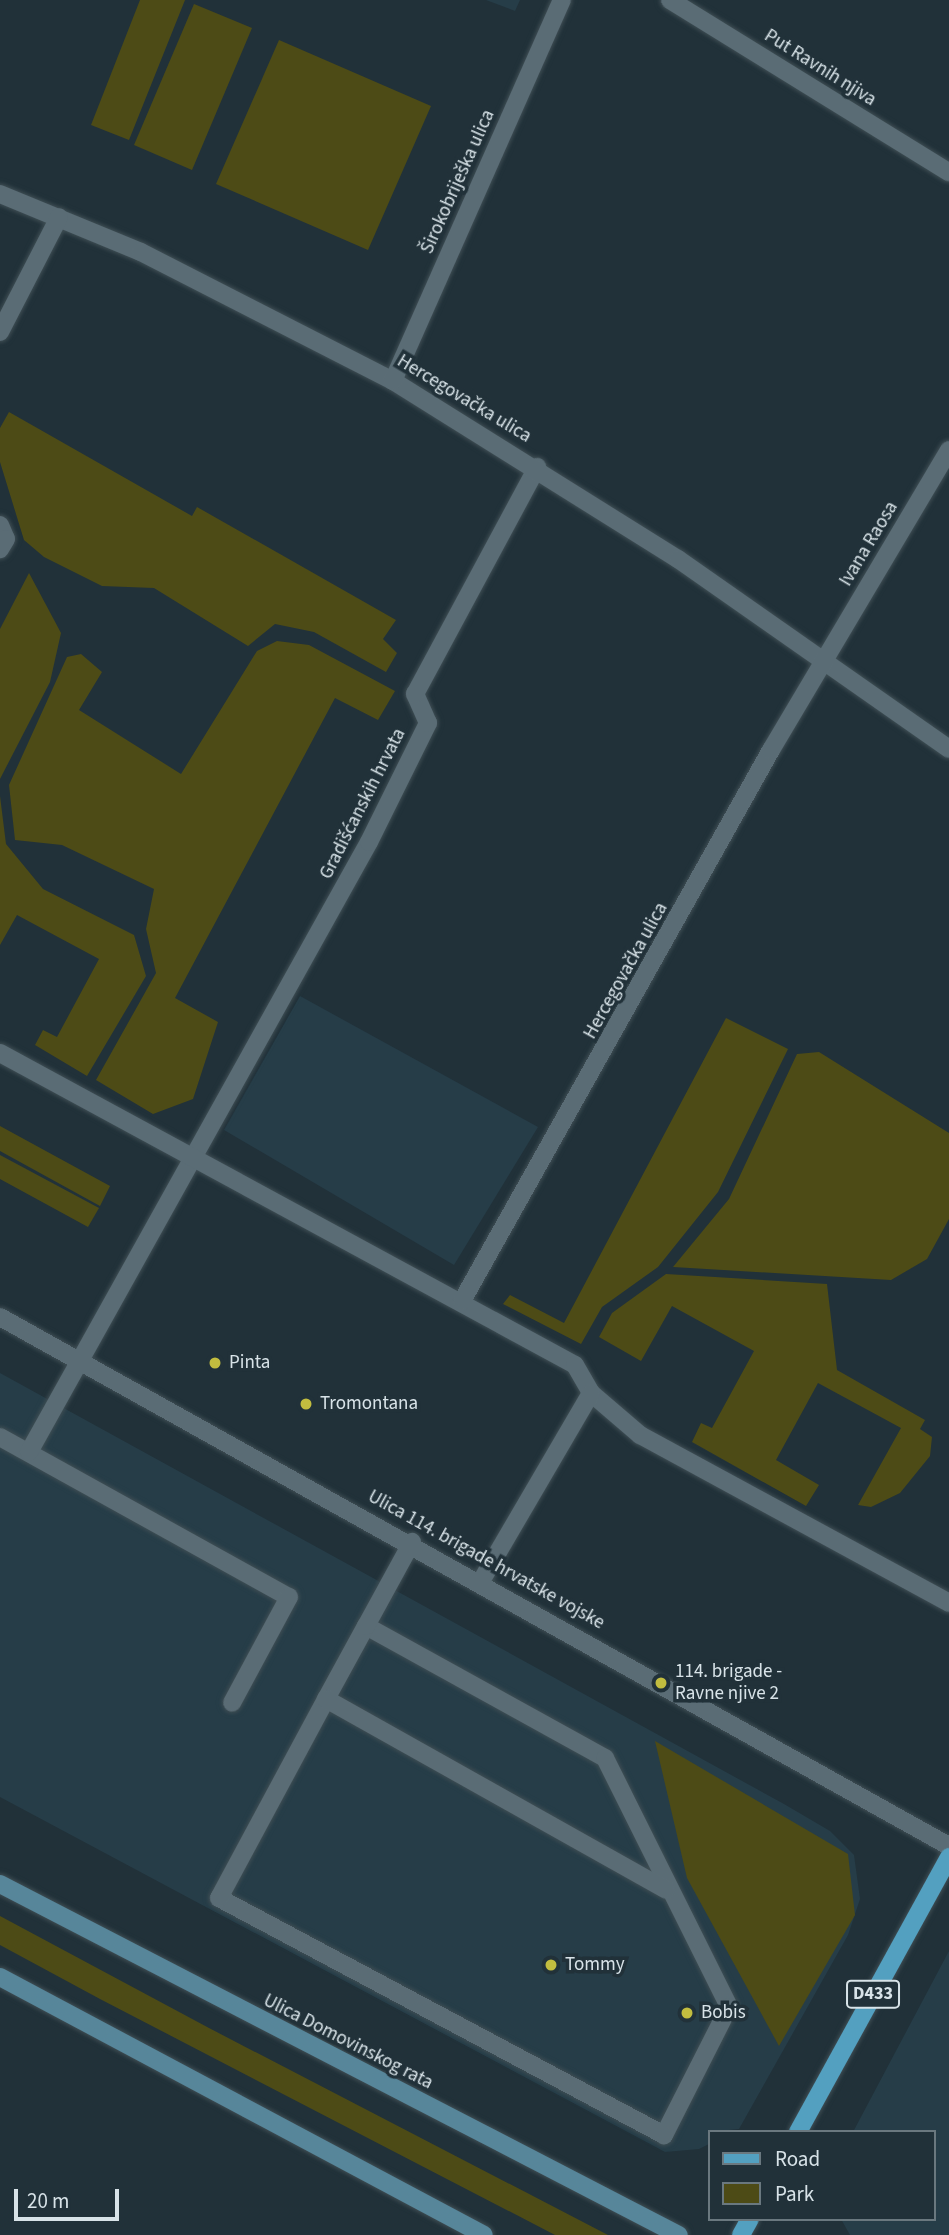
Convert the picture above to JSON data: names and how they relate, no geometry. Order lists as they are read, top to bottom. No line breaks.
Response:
{"streets":{"main road":["D433","Ulica Domovinskog rata"],"street":["Put Ravnih njiva","Širokobriješka ulica","Hercegovačka ulica","Ivana Raosa","Gradišćanskih hrvata","Ulica 114. brigade hrvatske vojske"]},"crossings":[["Širokobriješka ulica","Hercegovačka ulica"],["Hercegovačka ulica","Ivana Raosa"],["Hercegovačka ulica","Gradišćanskih hrvata"],["Gradišćanskih hrvata","Ulica 114. brigade hrvatske vojske"]],"places":["Pinta","Tromontana","114. brigade - Ravne njive 2","Tommy","Bobis"],"legend":["Road","Park"],"scale_bar":"20 m"}
